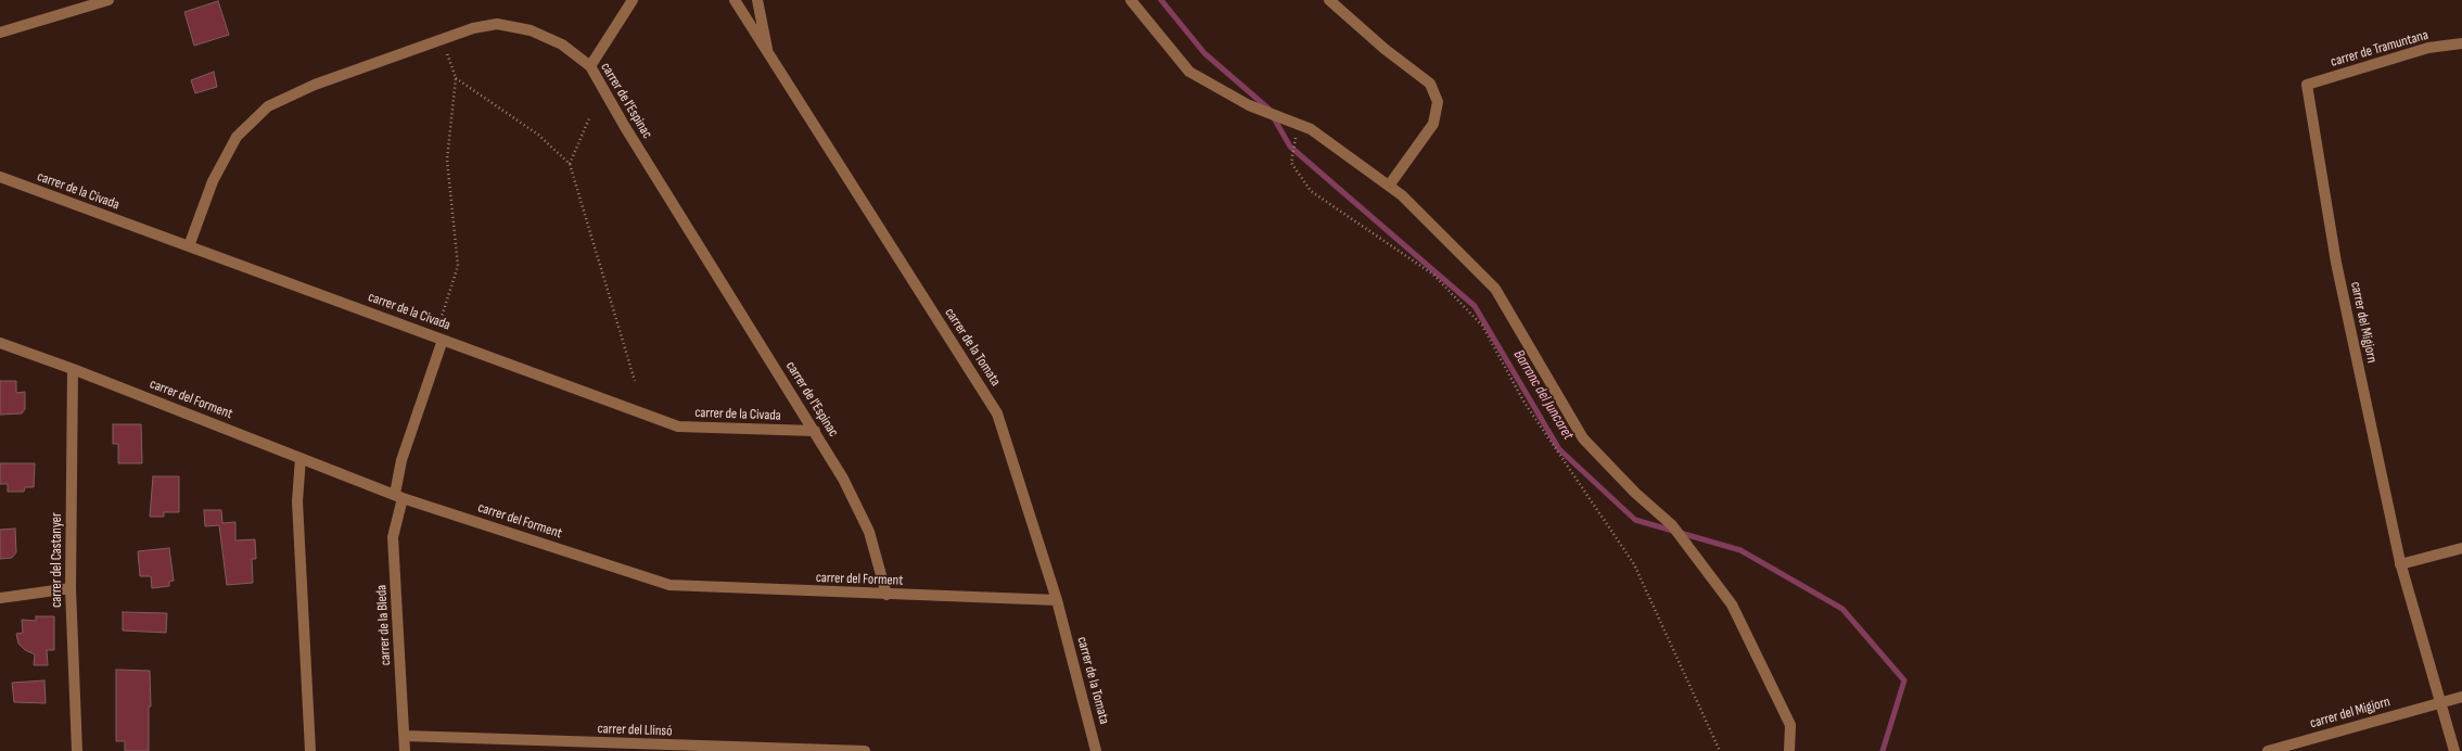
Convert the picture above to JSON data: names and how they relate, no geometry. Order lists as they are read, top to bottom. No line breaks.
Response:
{"streets":{"street":["carrer de Tramuntana","carrer de l'Espinac","carrer de la Civada","carrer del Migjorn","carrer de la Tomata","carrer del Forment","carrer del Castanyer","carrer de la Bleda","carrer del Llinsó"]},"crossings":[["carrer de Tramuntana","carrer del Migjorn"],["carrer de l'Espinac","carrer de la Civada"],["carrer de l'Espinac","carrer del Forment"],["carrer de la Civada","carrer de la Bleda"],["carrer de la Tomata","carrer del Forment"],["carrer del Forment","carrer del Castanyer"],["carrer del Forment","carrer de la Bleda"],["carrer de la Bleda","carrer del Llinsó"]],"water":["Barranc del Juncaret"]}
